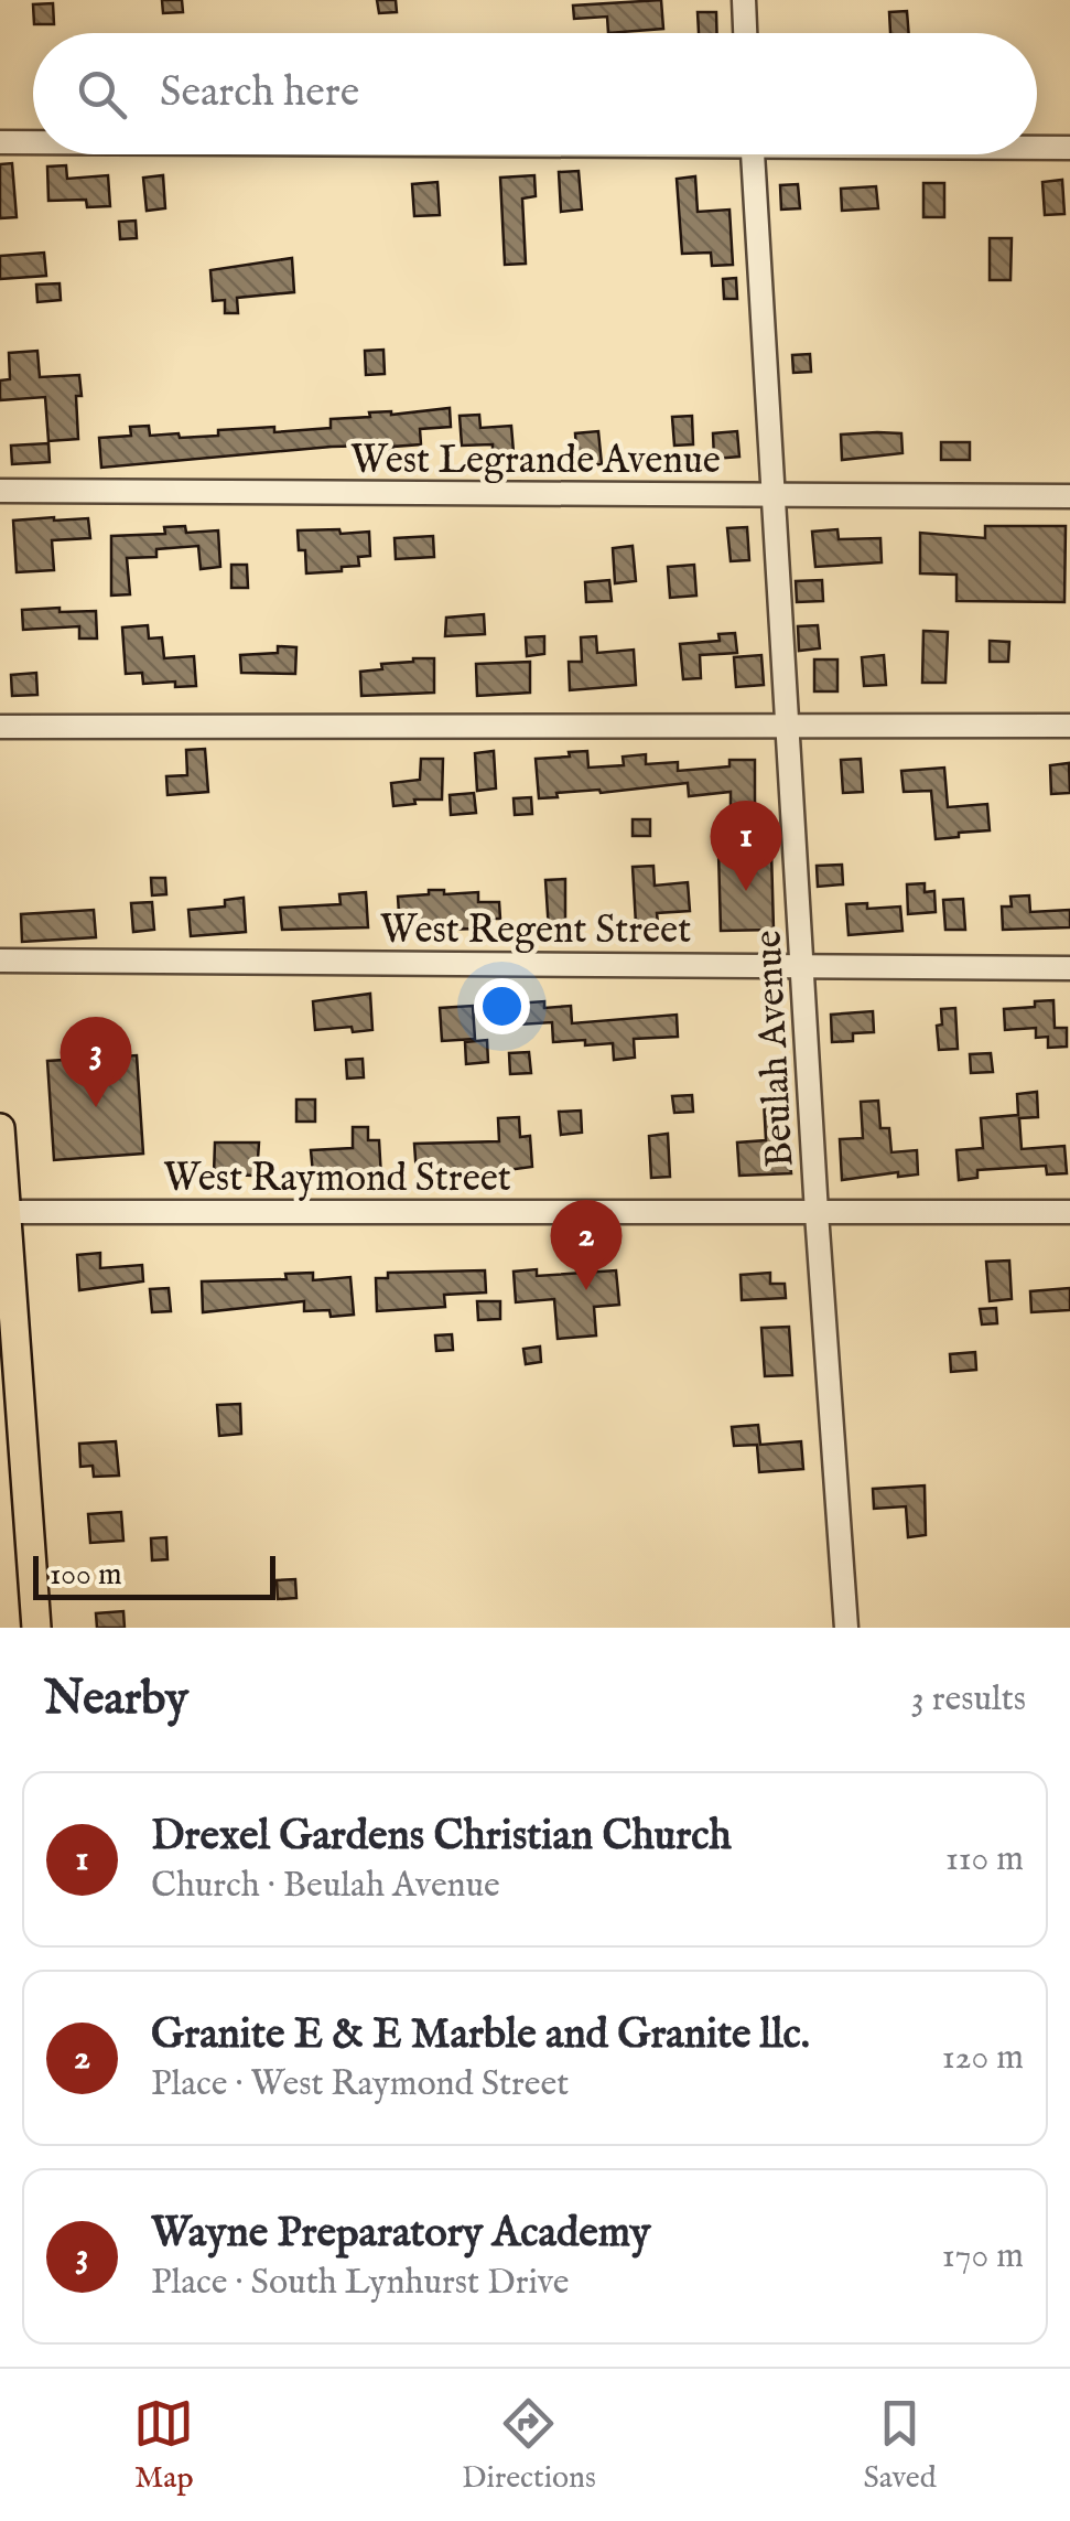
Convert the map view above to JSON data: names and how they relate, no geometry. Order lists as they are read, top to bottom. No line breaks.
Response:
{"streets":{"street":["West Legrande Avenue","West Regent Street","Beulah Avenue","West Raymond Street"]},"crossings":[["West Legrande Avenue","Beulah Avenue"],["West Regent Street","Beulah Avenue"],["Beulah Avenue","West Raymond Street"]],"scale_bar":"100 m","page":{"search":"Search here","pins":["1","3","2"],"scale":"100 m","heading":["Nearby","3 results"],"list":[{"mark":"1","name":"Drexel Gardens Christian Church","note":"Church · Beulah Avenue","value":"110 m"},{"mark":"2","name":"Granite E & E Marble and Granite llc.","note":"Place · West Raymond Street","value":"120 m"},{"mark":"3","name":"Wayne Preparatory Academy","note":"Place · South Lynhurst Drive","value":"170 m"}],"nav":["Map","Directions","Saved"]}}
